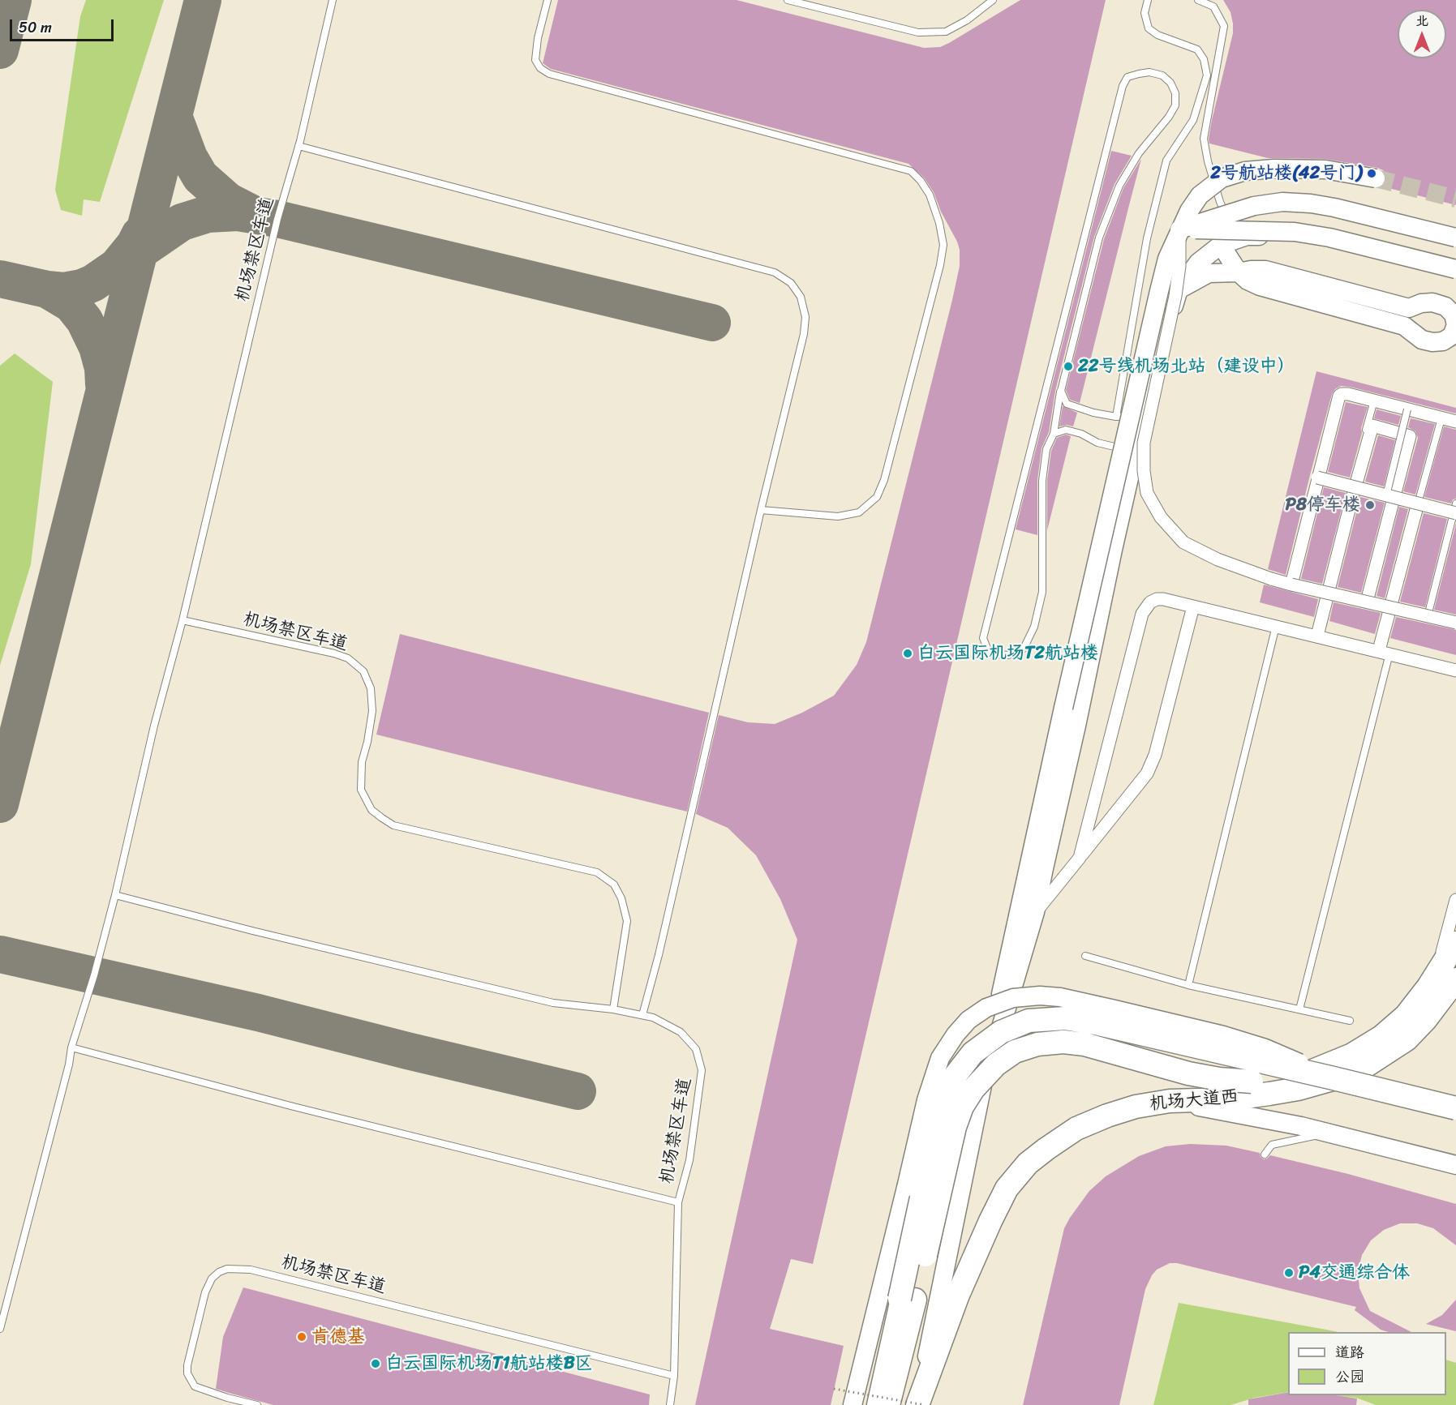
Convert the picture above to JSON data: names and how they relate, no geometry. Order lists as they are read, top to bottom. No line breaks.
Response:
{"streets":{"highway":["机场大道西"],"lane":["机场禁区车道"]},"places":["2号航站楼(42号门)","22号线机场北站（建设中）","P8停车楼","白云国际机场T2航站楼","P4交通综合体","肯德基","白云国际机场T1航站楼B区"],"legend":["道路","公园"],"scale_bar":"50 m","north":"top"}
